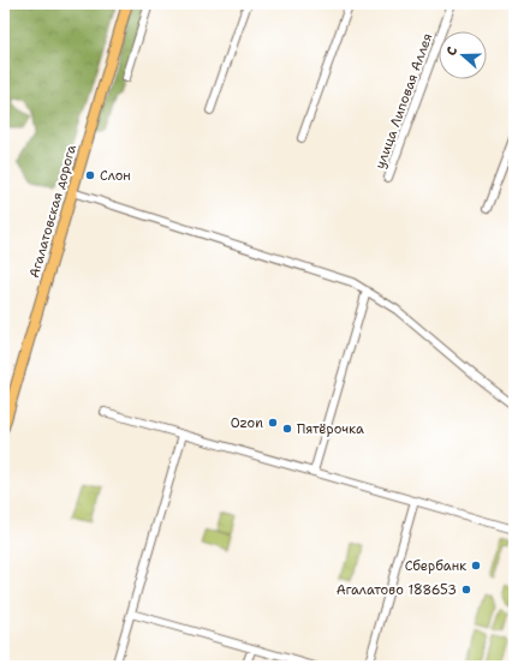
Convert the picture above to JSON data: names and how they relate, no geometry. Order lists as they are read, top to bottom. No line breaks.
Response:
{"streets":{"main road":["Агалатовская дорога"],"street":["улица Липовая Аллея"]},"places":["Слон","Ozon","Пятёрочка","Сбербанк","Агалатово 188653"],"north":"left"}
